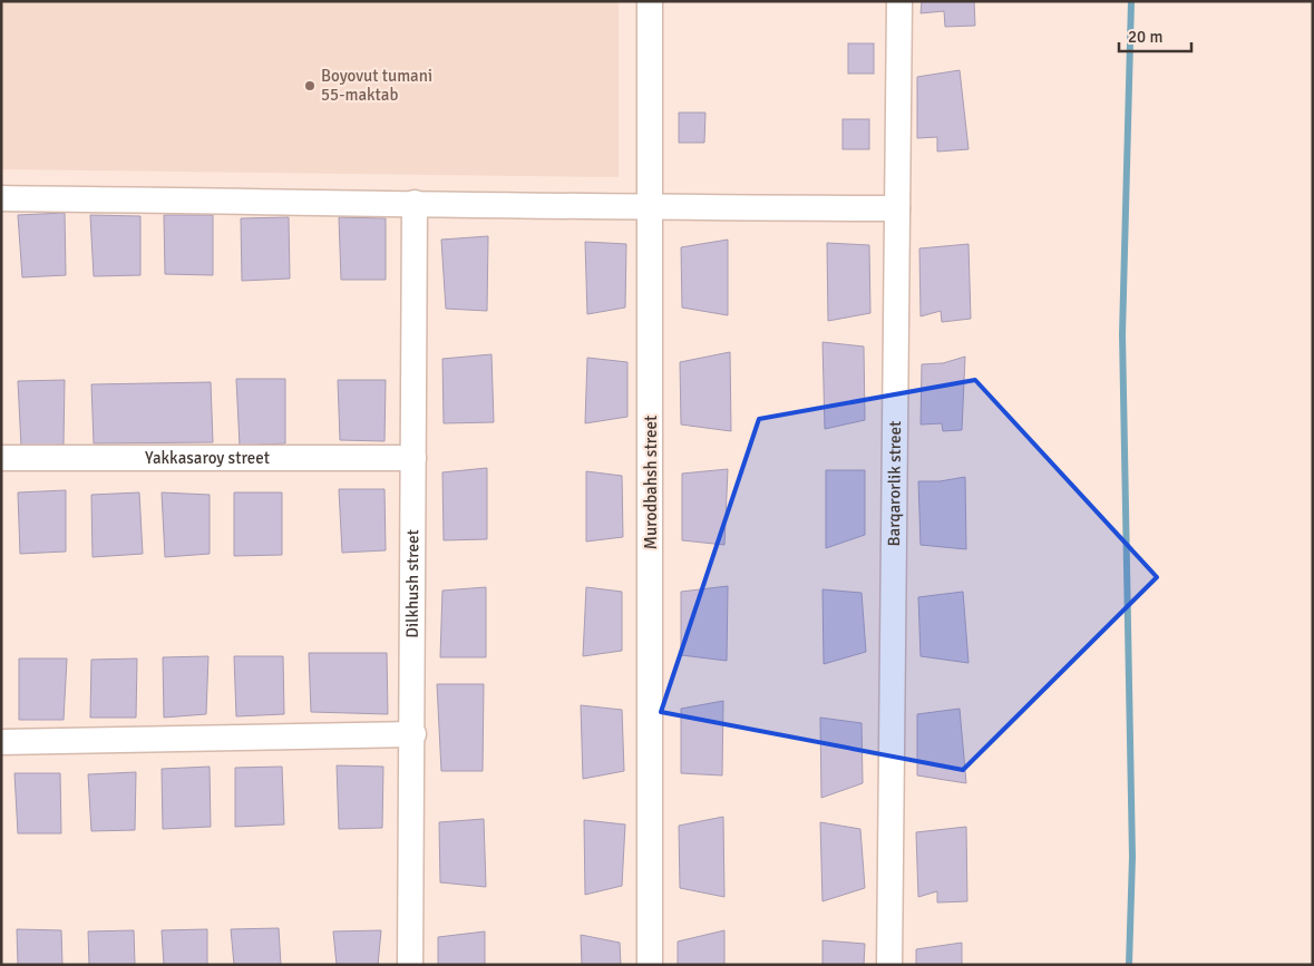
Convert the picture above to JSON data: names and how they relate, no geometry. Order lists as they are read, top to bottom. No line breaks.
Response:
{"streets":{"street":["Yakkasaroy street","Murodbahsh street","Barqarorlik street","Dilkhush street"]},"crossings":[["Yakkasaroy street","Dilkhush street"]],"places":["Boyovut tumani 55-maktab"],"scale_bar":"20 m"}
